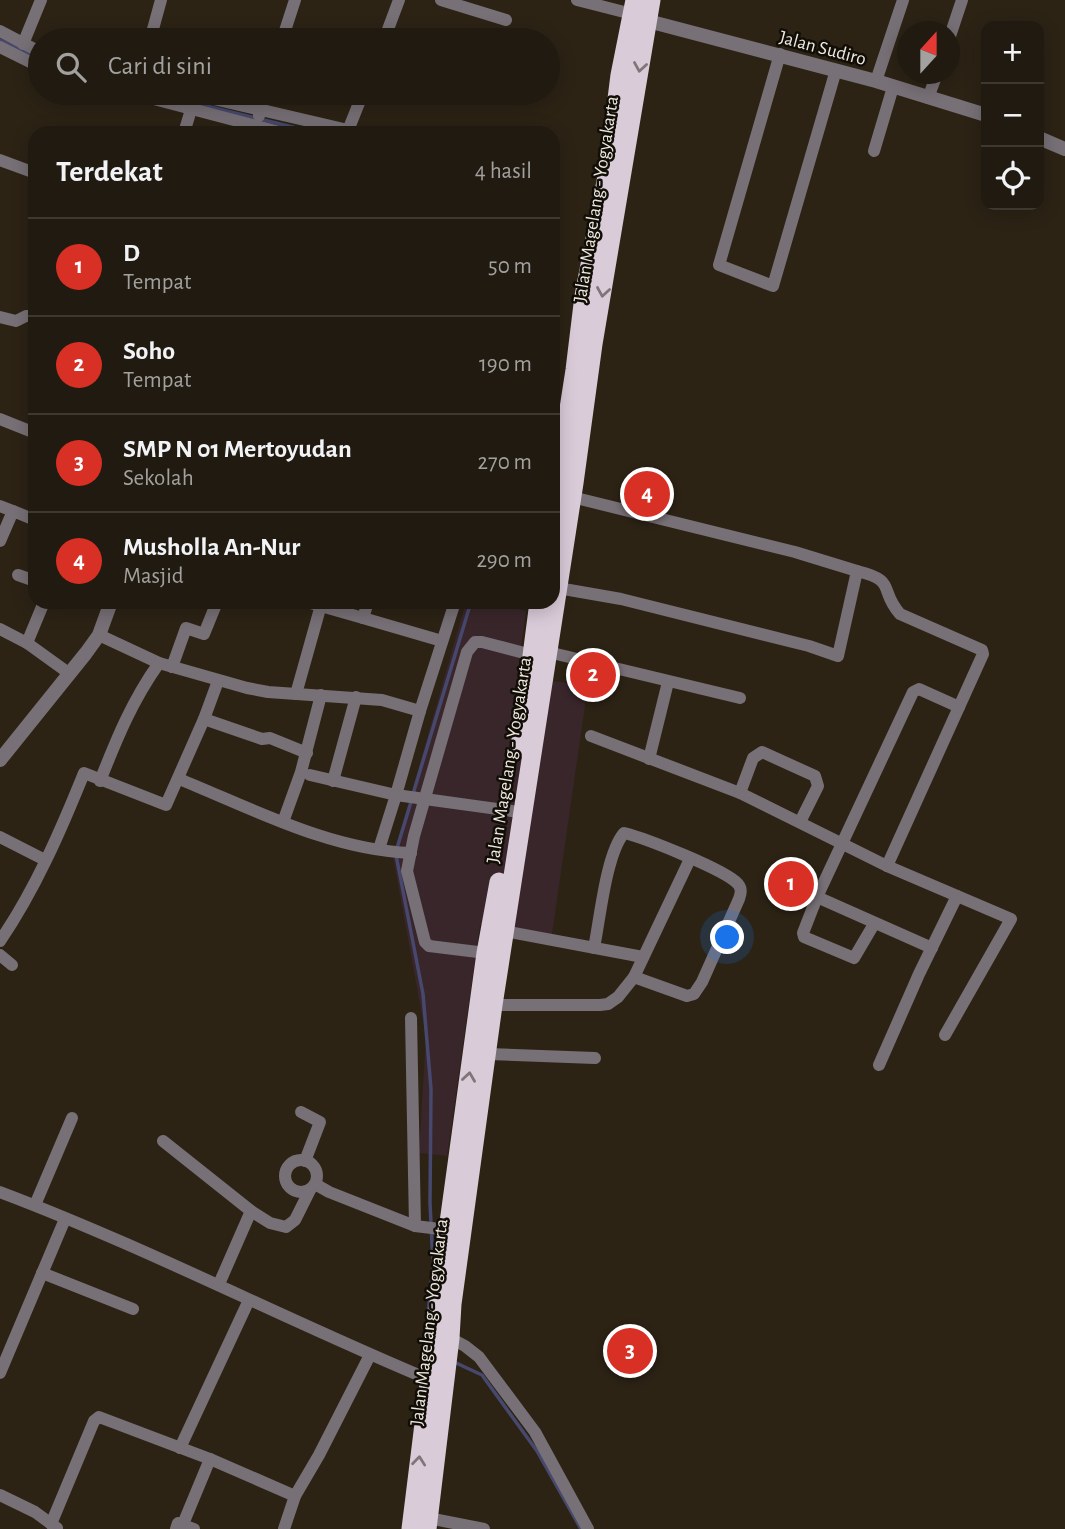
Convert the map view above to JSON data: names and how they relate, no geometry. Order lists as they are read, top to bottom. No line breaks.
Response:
{"streets":{"highway":["Jalan Magelang - Yogyakarta"],"street":["Jalan Sudiro"]},"crossings":[["Jalan Sudiro","Jalan Magelang - Yogyakarta"]],"north":"top","page":{"map_buttons":["+","−"],"search":"Cari di sini","heading":["Terdekat","4 hasil"],"list":[{"mark":"1","name":"D","note":"Tempat","value":"50 m"},{"mark":"2","name":"Soho","note":"Tempat","value":"190 m"},{"mark":"3","name":"SMP N 01 Mertoyudan","note":"Sekolah","value":"270 m"},{"mark":"4","name":"Musholla An-Nur","note":"Masjid","value":"290 m"}],"pins":["4","2","1","3"]}}
